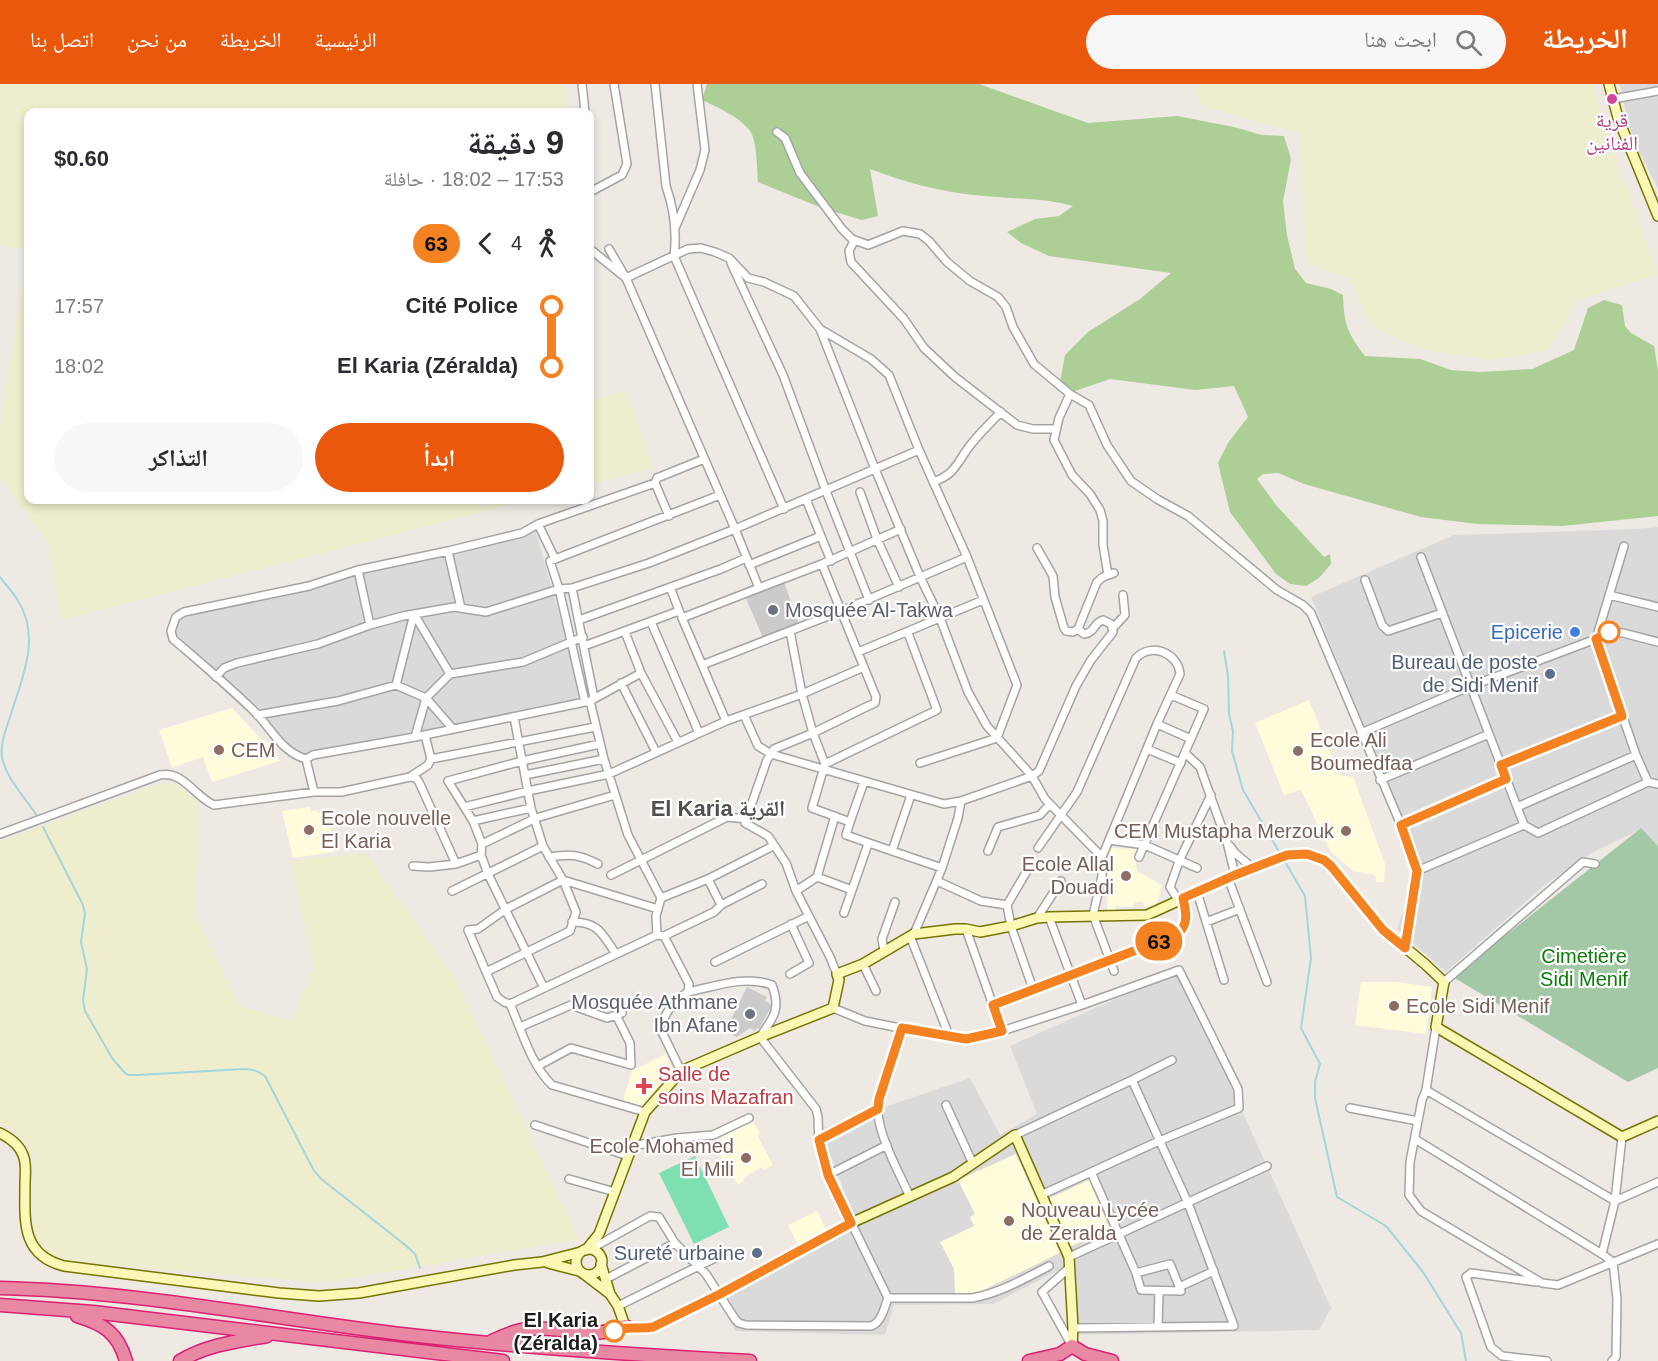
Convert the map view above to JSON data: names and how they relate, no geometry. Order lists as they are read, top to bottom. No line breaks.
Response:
{"districts":["El Karia القرية"],"parks":["Cimetière Sidi Menif"],"places":{"other":["قرية الفنانين","Mosquée Al-Takwa","Epicerie","Bureau de poste de Sidi Menif","CEM","Ecole Ali Boumedfaa","Ecole nouvelle El Karia","CEM Mustapha Merzouk","Ecole Allal Douadi","Ecole Sidi Menif","Mosquée Athmane Ibn Afane","Ecole Mohamed El Mili","Nouveau Lycée de Zeralda","Sureté urbaine","El Karia (Zéralda)"],"health":["Salle de soins Mazafran"]},"lines":["bus line 63"],"page":{"header":"الخريطة","search":"ابحث هنا","nav":["الرئيسية","الخريطة","من نحن","اتصل بنا"],"on_map":"63","heading":["9 دقيقة","17:53 – 18:02 · حافلة","$0.60"],"legs":["4","63"],"list":[{"name":"Cité Police","value":"17:57"},{"name":"El Karia (Zéralda)","value":"18:02"}],"buttons":["ابدأ","التذاكر"]}}
